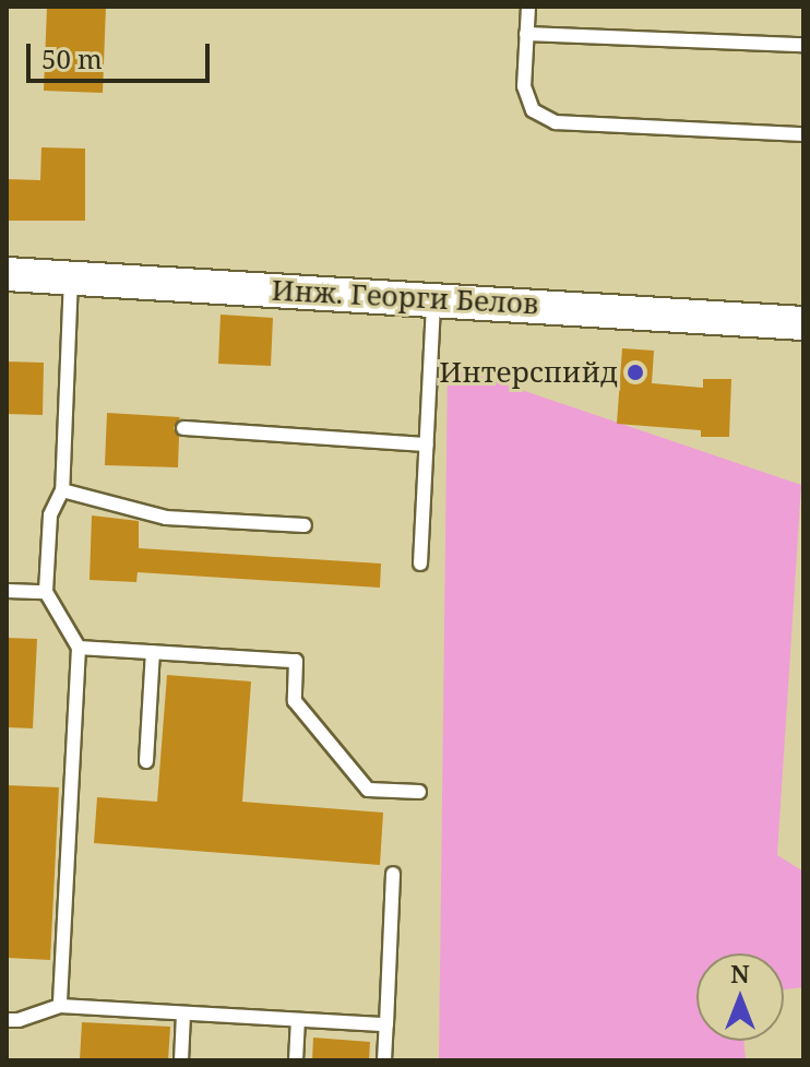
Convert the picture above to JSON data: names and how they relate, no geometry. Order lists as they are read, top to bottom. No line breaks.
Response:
{"streets":{"street":["Инж. Георги Белов"]},"places":["Интерспийд"],"scale_bar":"50 m","north":"top"}
